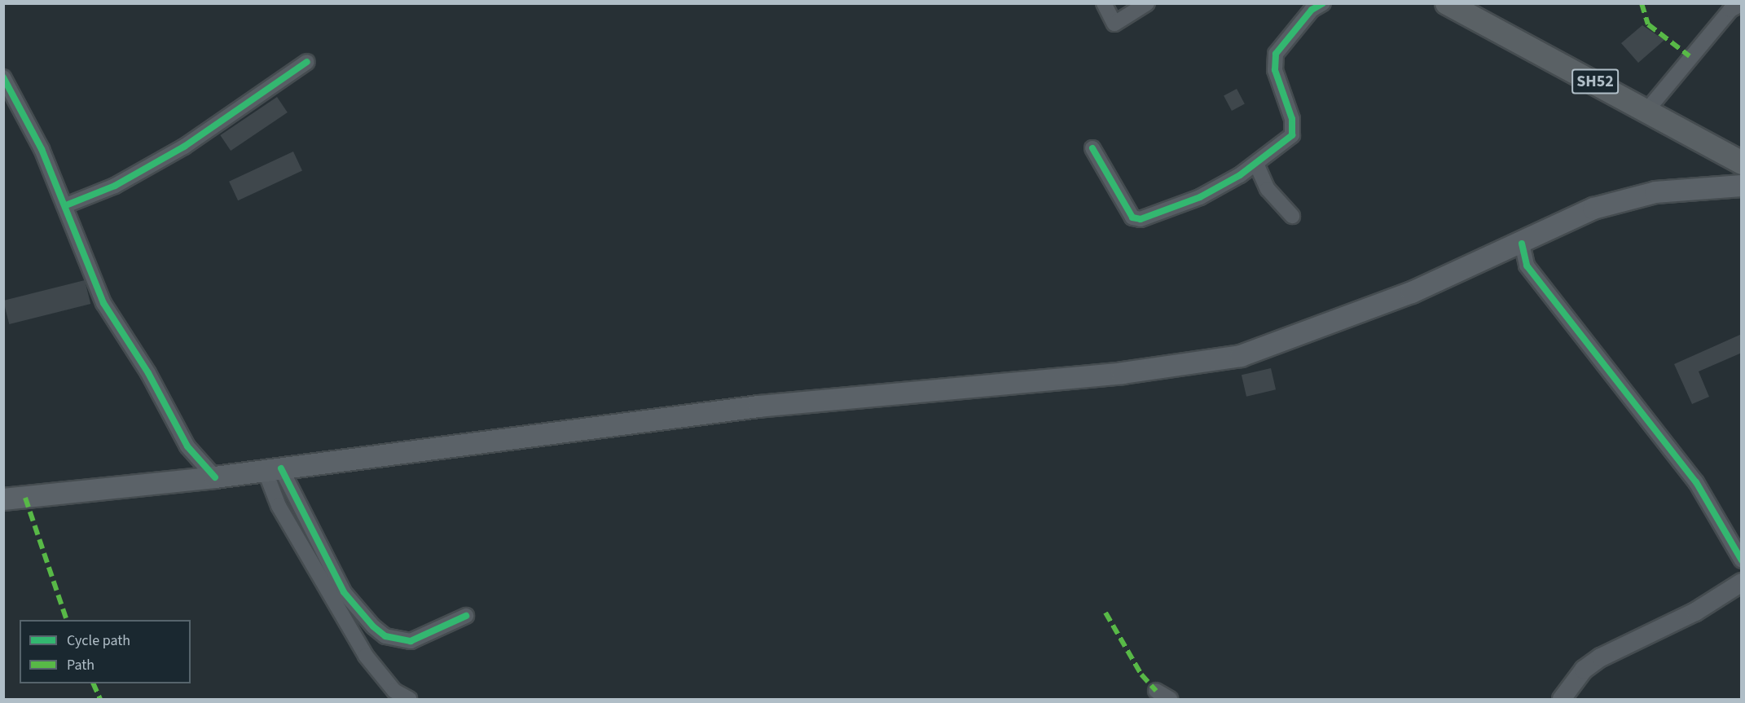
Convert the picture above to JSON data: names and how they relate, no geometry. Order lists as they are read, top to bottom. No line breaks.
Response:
{"streets":{"main road":["SH52"]},"legend":["Cycle path","Path"]}
